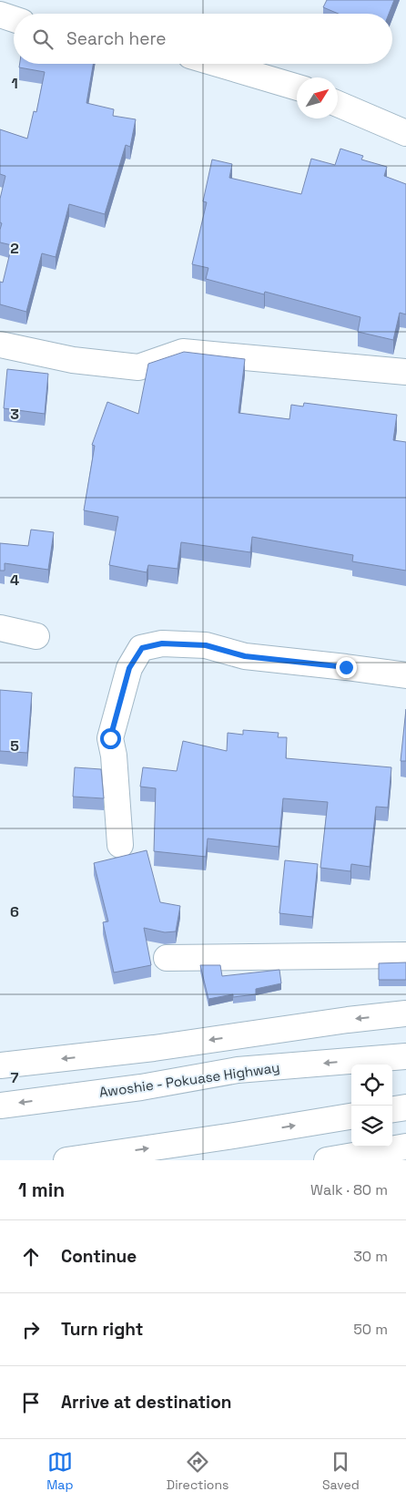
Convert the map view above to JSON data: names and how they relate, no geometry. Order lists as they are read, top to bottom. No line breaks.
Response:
{"streets":{"street":["Awoshie - Pokuase Highway"]},"north":"top right","page":{"search":"Search here","heading":["1 min","Walk · 80 m"],"list":[["Continue","30 m"],["Turn right","50 m"],"Arrive at destination"],"nav":["Map","Directions","Saved"]},"grid":{"rows":["1","2","3","4","5","6","7"]}}
